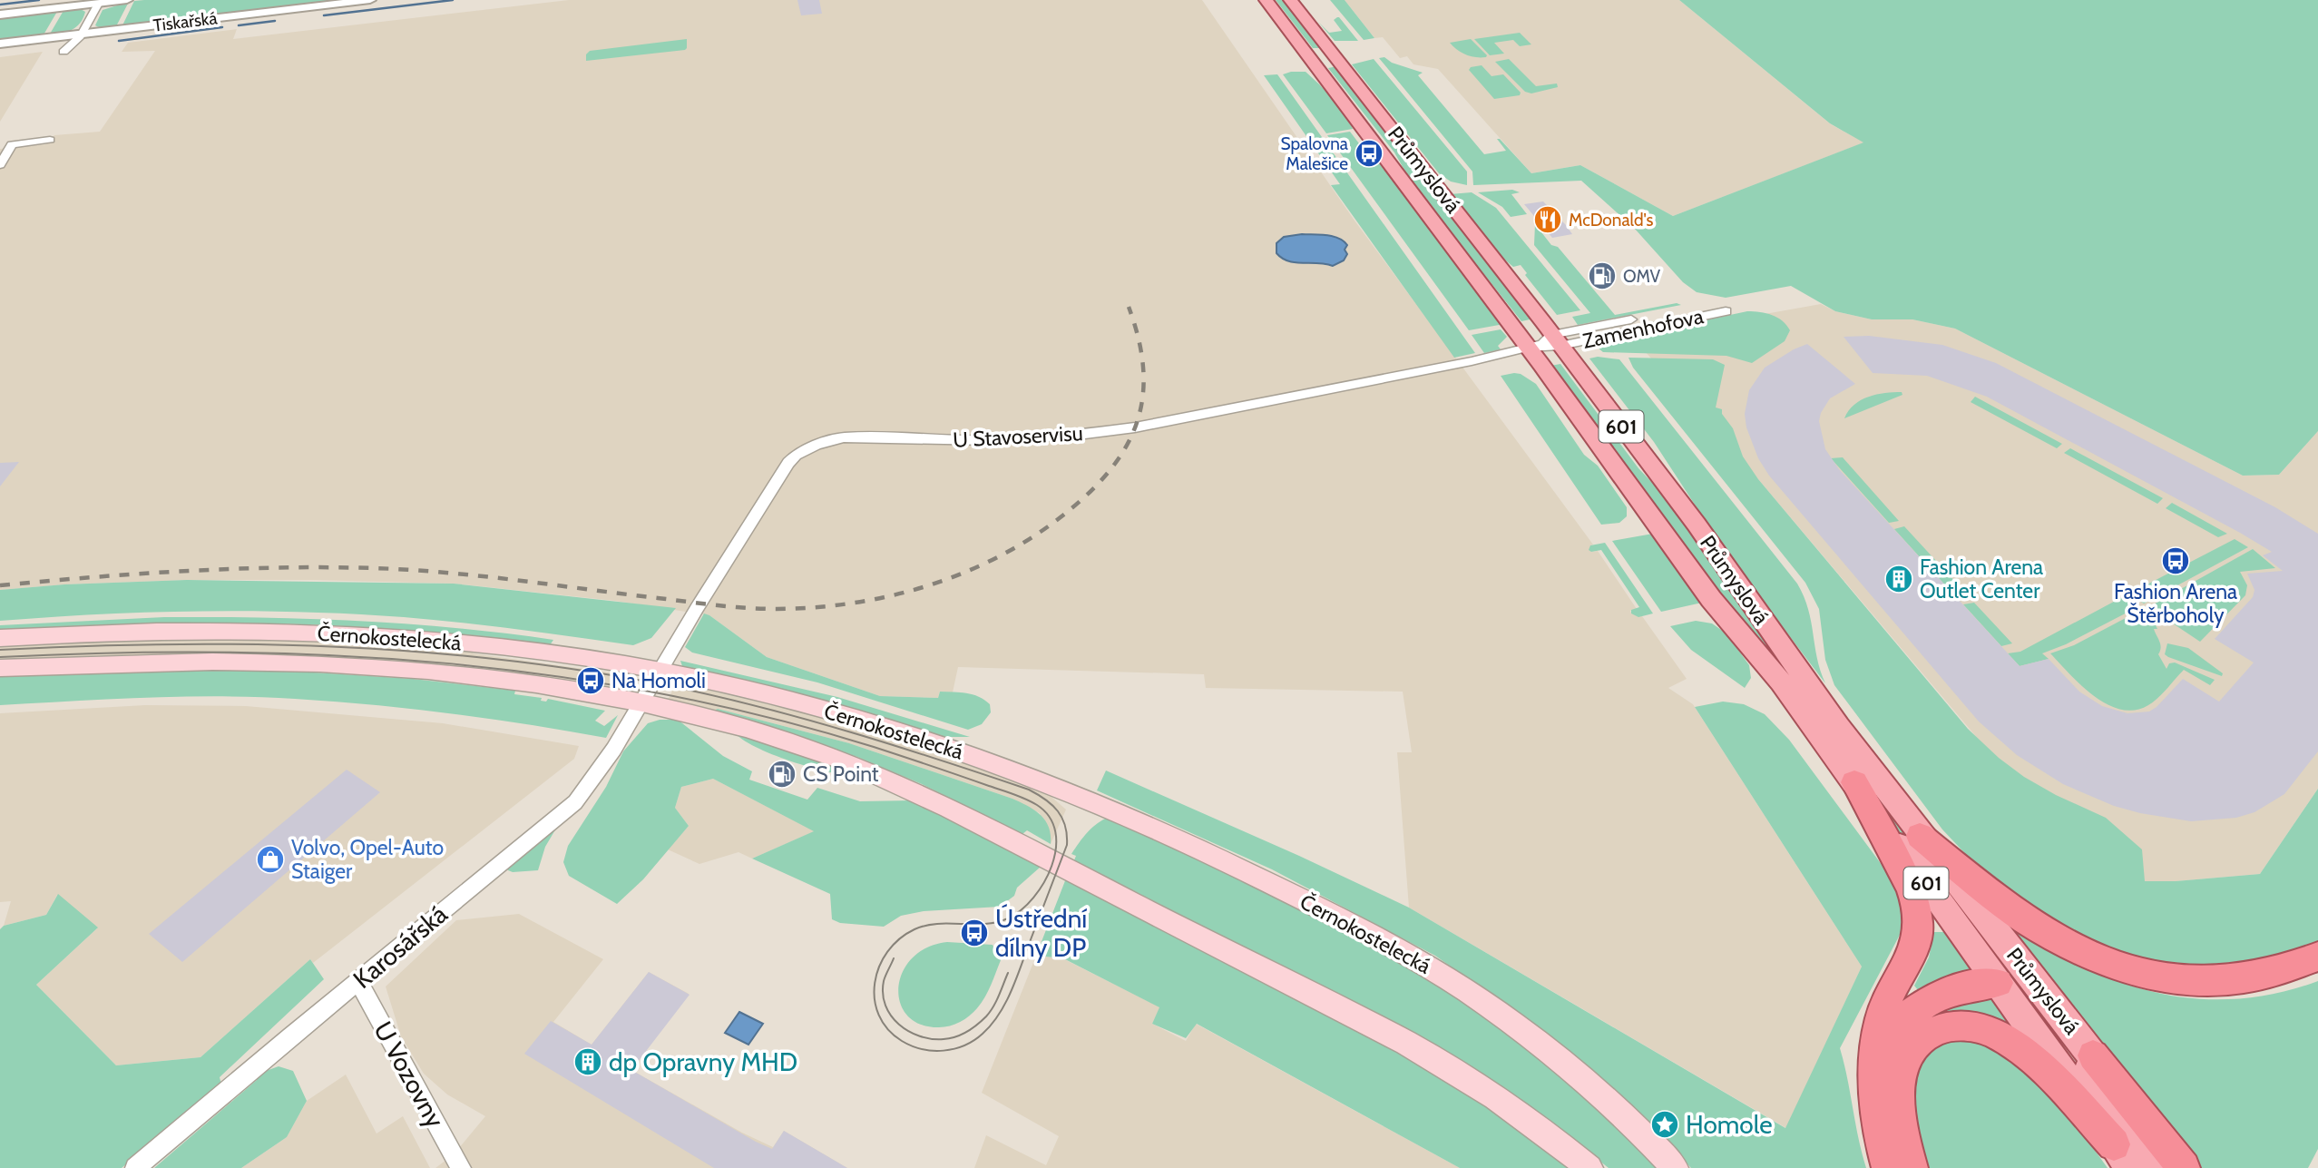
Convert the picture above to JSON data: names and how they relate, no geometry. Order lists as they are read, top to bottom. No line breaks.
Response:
{"streets":{"main road":["Průmyslová","601","Černokostelecká"],"street":["Tiskařská","Zamenhofova","U Stavoservisu","Karosářská","U Vozovny"]},"crossings":[["Průmyslová","Zamenhofova"],["Průmyslová","U Stavoservisu"],["Zamenhofova","U Stavoservisu"],["U Stavoservisu","Černokostelecká"],["U Stavoservisu","Karosářská"],["Černokostelecká","Karosářská"],["Karosářská","U Vozovny"]],"places":{"bus stop":["Spalovna Malešice","Fashion Arena Štěrboholy","Na Homoli","Ústřední dílny DP"],"restaurant":["McDonald's"],"fuel station":["OMV","CS Point"],"building":["Fashion Arena Outlet Center","dp Opravny MHD"],"shop":["Volvo, Opel-Auto Staiger"],"place":["Homole"]}}
